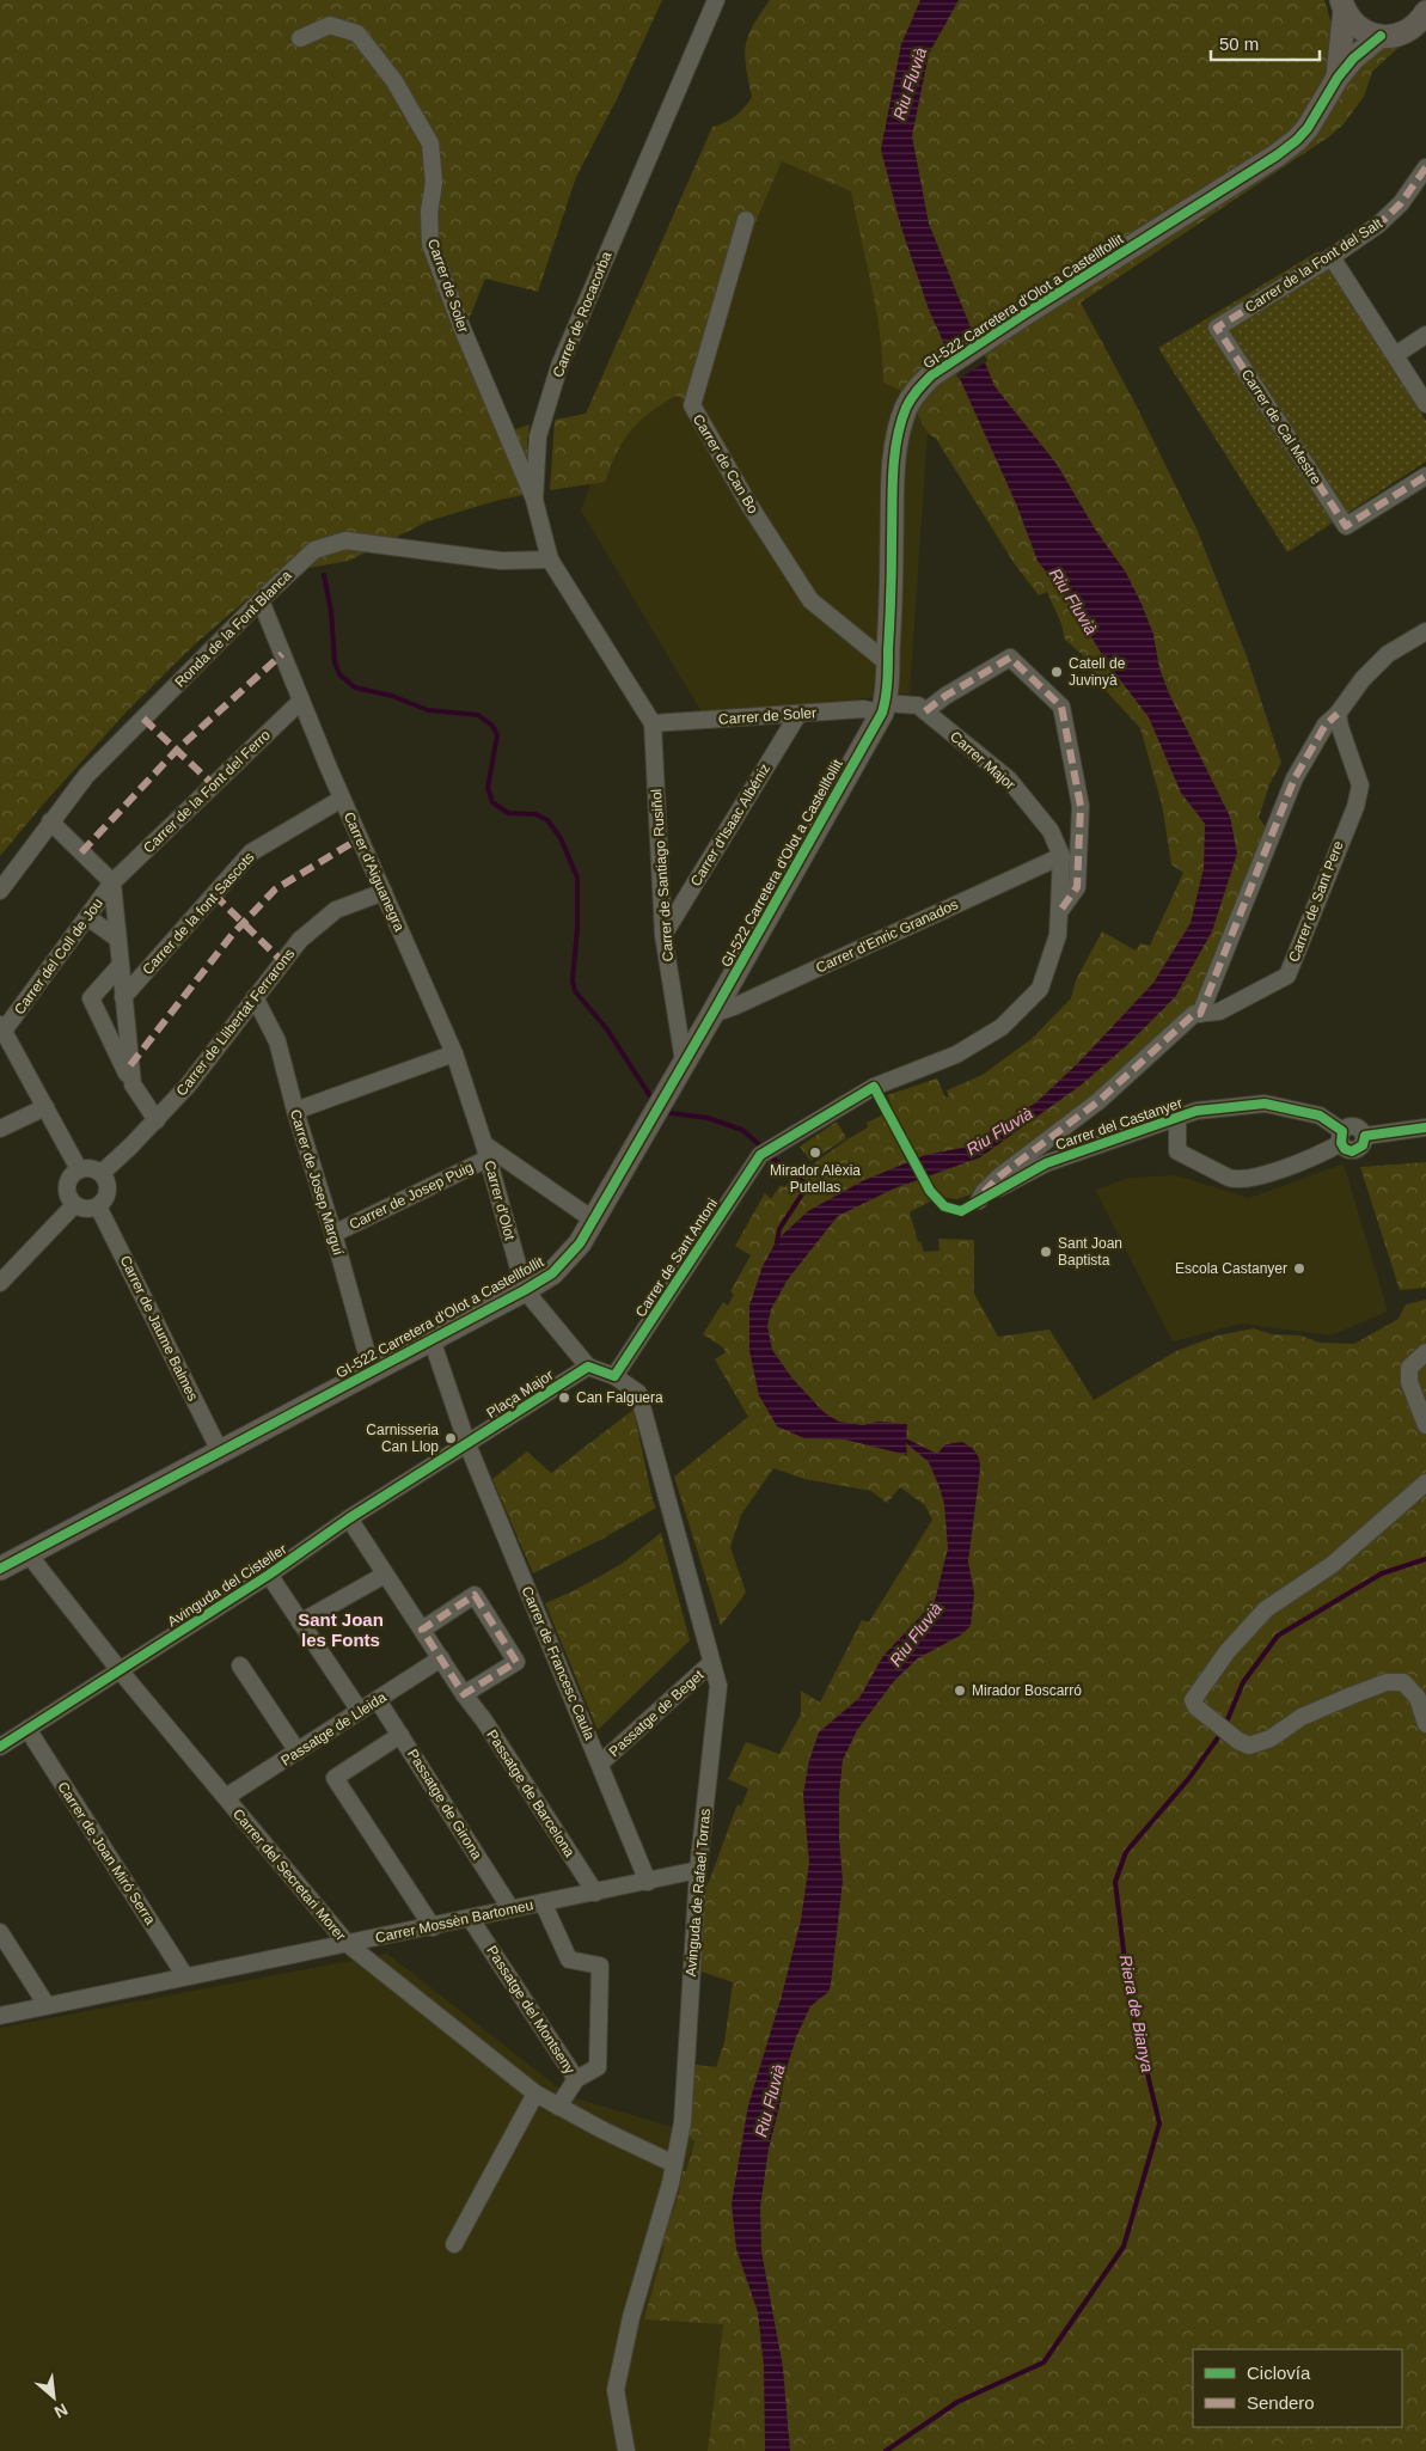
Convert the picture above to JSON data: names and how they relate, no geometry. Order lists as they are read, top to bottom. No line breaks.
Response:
{"streets":{"street":["Carrer de la Font del Salt","Carrer de Soler","GI-522 Carretera d'Olot a Castellfollit","Carrer de Rocacorba","Carrer de Cal Mestre","Carrer de Can Bo","Ronda de la Font Blanca","Carrer Major","Carrer de la Font del Ferro","Carrer d'Isaac Albéniz","Carrer d'Aiguanegra","Carrer de Santiago Rusiñol","Carrer de Sant Pere","Carrer de la font Sascots","Carrer d'Enric Granados","Carrer del Coll de Jou","Carrer de Llibertat Ferrarons","Carrer del Castanyer","Carrer de Josep Marguí","Carrer de Josep Puig","Carrer d'Olot","Carrer de Sant Antoni","Carrer de Jaume Balmes","Plaça Major","Avinguda del Cisteller","Carrer de Francesc Caula","Passatge de Beget","Passatge de Lleida","Passatge de Barcelona","Passatge de Girona","Carrer de Joan Miró Serra","Carrer del Secretari Morer","Avinguda de Rafael Torras","Carrer Mossèn Bartomeu","Passatge del Montseny"]},"crossings":[["Carrer de la Font del Salt","Carrer de Cal Mestre"],["Carrer de Soler","GI-522 Carretera d'Olot a Castellfollit"],["Carrer de Soler","Carrer de Rocacorba"],["Carrer de Soler","Carrer Major"],["Carrer de Soler","Carrer d'Isaac Albéniz"],["Carrer de Soler","Carrer de Santiago Rusiñol"],["GI-522 Carretera d'Olot a Castellfollit","Carrer de Can Bo"],["GI-522 Carretera d'Olot a Castellfollit","Carrer Major"],["GI-522 Carretera d'Olot a Castellfollit","Carrer de Santiago Rusiñol"],["GI-522 Carretera d'Olot a Castellfollit","Carrer d'Enric Granados"],["GI-522 Carretera d'Olot a Castellfollit","Carrer de Josep Marguí"],["GI-522 Carretera d'Olot a Castellfollit","Carrer d'Olot"],["GI-522 Carretera d'Olot a Castellfollit","Carrer de Jaume Balmes"],["GI-522 Carretera d'Olot a Castellfollit","Carrer del Secretari Morer"],["Carrer de Rocacorba","Ronda de la Font Blanca"],["Carrer de Rocacorba","Carrer de Santiago Rusiñol"],["Ronda de la Font Blanca","Carrer d'Aiguanegra"],["Carrer Major","Carrer d'Enric Granados"],["Carrer Major","Carrer de Sant Antoni"],["Carrer de la Font del Ferro","Carrer d'Aiguanegra"],["Carrer de la Font del Ferro","Carrer del Coll de Jou"],["Carrer d'Isaac Albéniz","Carrer de Santiago Rusiñol"],["Carrer d'Aiguanegra","Carrer de la font Sascots"],["Carrer d'Aiguanegra","Carrer de Llibertat Ferrarons"],["Carrer d'Aiguanegra","Carrer de Josep Puig"],["Carrer d'Aiguanegra","Carrer d'Olot"],["Carrer de Sant Pere","Carrer del Castanyer"],["Carrer de Llibertat Ferrarons","Carrer de Josep Marguí"],["Carrer de Llibertat Ferrarons","Carrer de Jaume Balmes"],["Carrer de Josep Marguí","Carrer de Josep Puig"],["Carrer de Josep Puig","Carrer d'Olot"],["Carrer de Sant Antoni","Avinguda de Rafael Torras"],["Plaça Major","Avinguda del Cisteller"],["Plaça Major","Carrer de Francesc Caula"],["Plaça Major","Avinguda de Rafael Torras"],["Avinguda del Cisteller","Carrer de Francesc Caula"],["Avinguda del Cisteller","Carrer de Joan Miró Serra"],["Avinguda del Cisteller","Carrer del Secretari Morer"],["Carrer de Francesc Caula","Passatge de Beget"],["Carrer de Francesc Caula","Carrer Mossèn Bartomeu"],["Passatge de Beget","Avinguda de Rafael Torras"],["Passatge de Lleida","Passatge de Barcelona"],["Passatge de Lleida","Passatge de Girona"],["Passatge de Lleida","Carrer del Secretari Morer"],["Passatge de Barcelona","Carrer Mossèn Bartomeu"],["Passatge de Girona","Carrer Mossèn Bartomeu"],["Carrer de Joan Miró Serra","Carrer Mossèn Bartomeu"],["Carrer del Secretari Morer","Avinguda de Rafael Torras"],["Carrer del Secretari Morer","Carrer Mossèn Bartomeu"],["Avinguda de Rafael Torras","Carrer Mossèn Bartomeu"],["Carrer Mossèn Bartomeu","Passatge del Montseny"]],"districts":["Sant Joan les Fonts"],"water":["Riu Fluvià","Riera de Bianya"],"places":["Catell de Juvinyà","Mirador Alèxia Putellas","Sant Joan Baptista","Escola Castanyer","Can Falguera","Carnisseria Can Llop","Mirador Boscarró"],"legend":["Ciclovía","Sendero"],"scale_bar":"50 m","north":"bottom right"}
